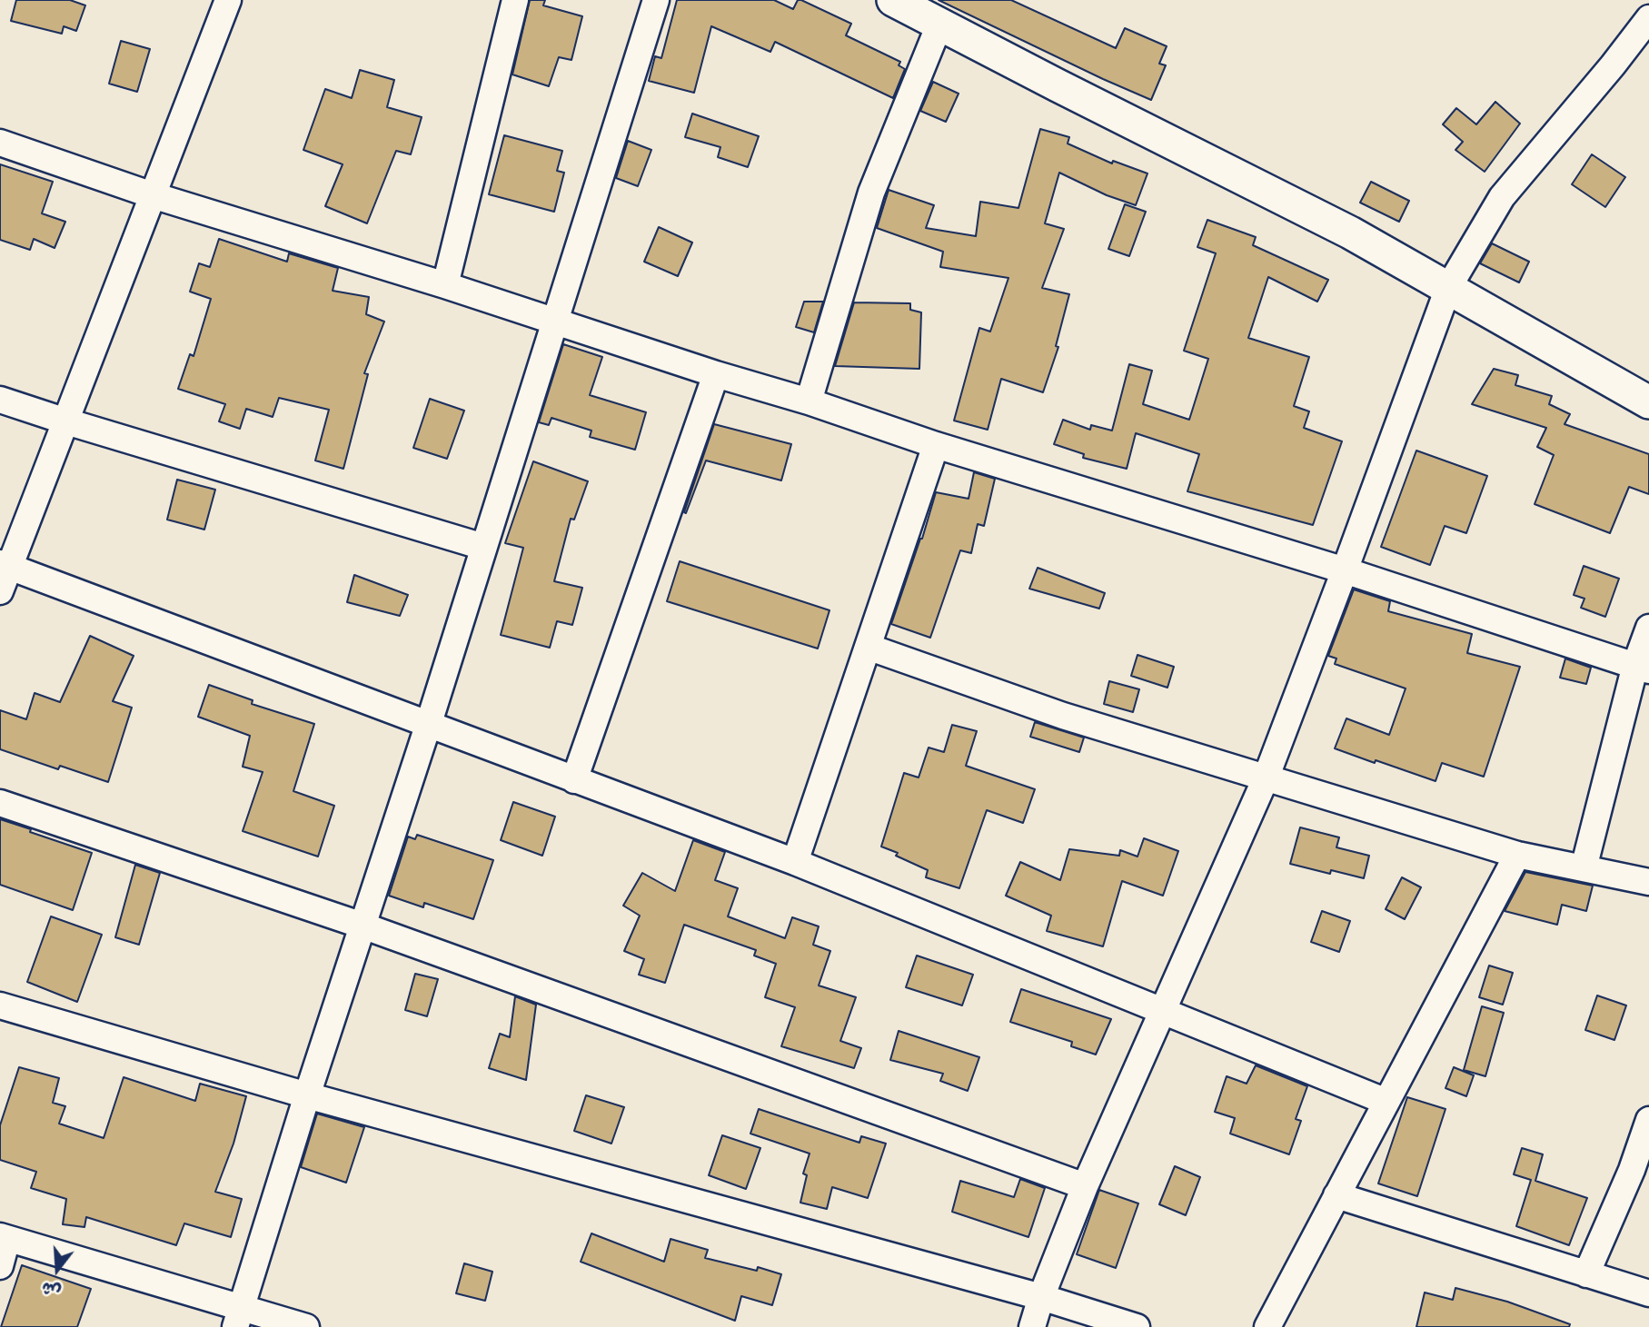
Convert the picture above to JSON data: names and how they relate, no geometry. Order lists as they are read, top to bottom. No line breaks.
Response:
{"north":"bottom"}
